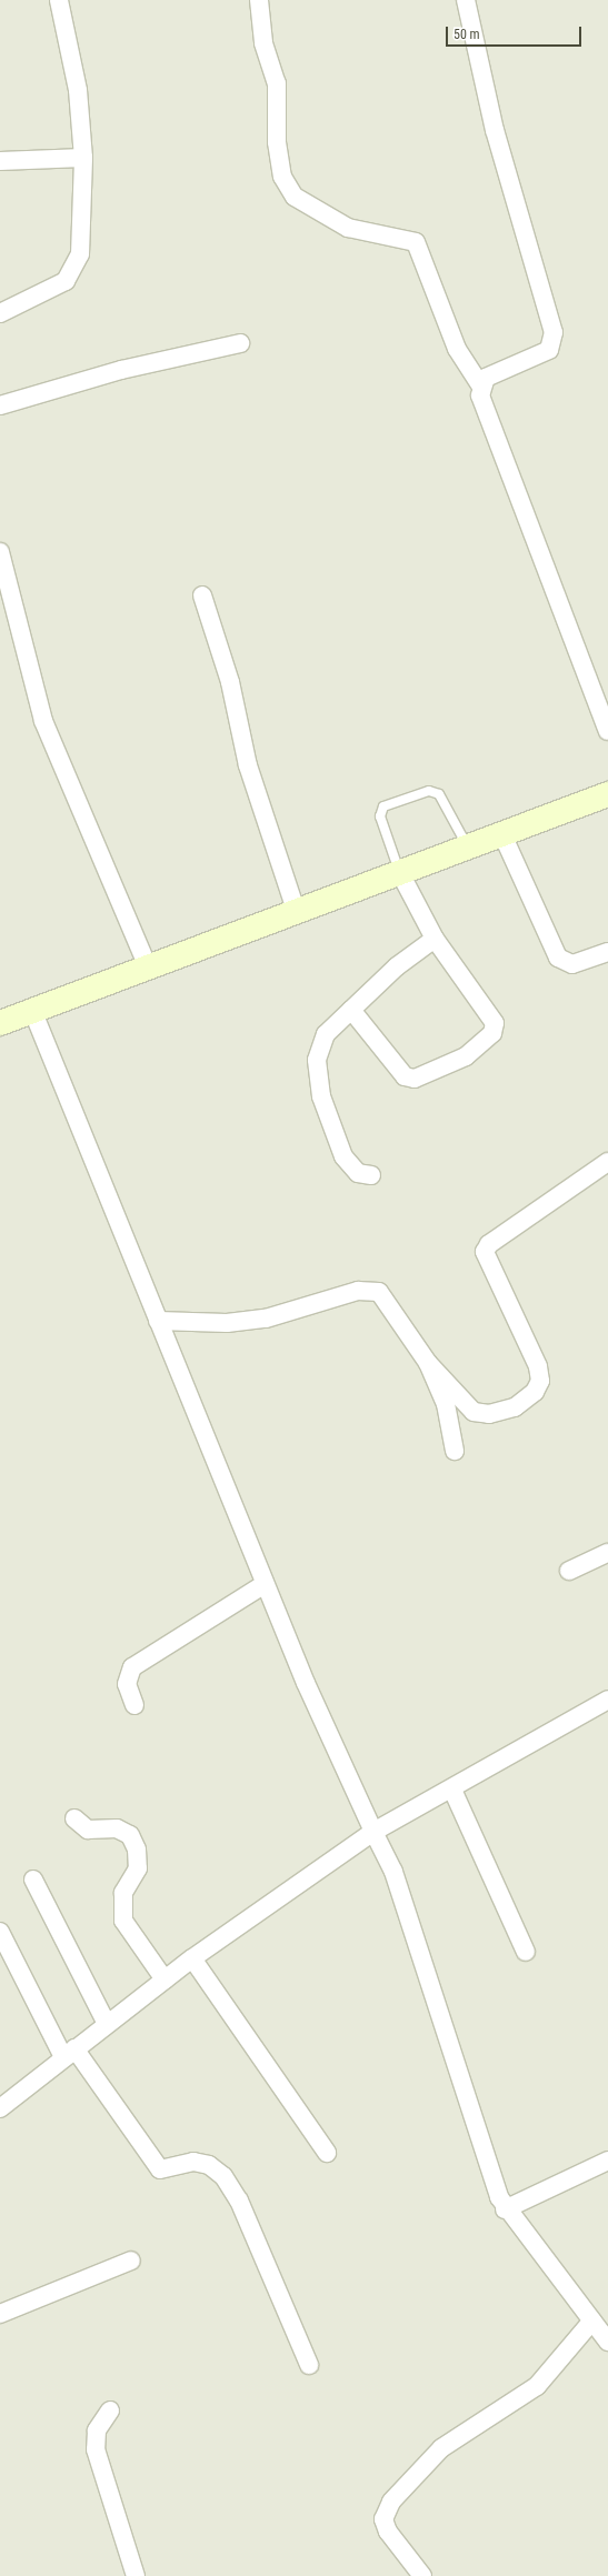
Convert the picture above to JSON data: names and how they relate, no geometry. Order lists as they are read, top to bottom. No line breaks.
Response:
{"scale_bar":"50 m"}
